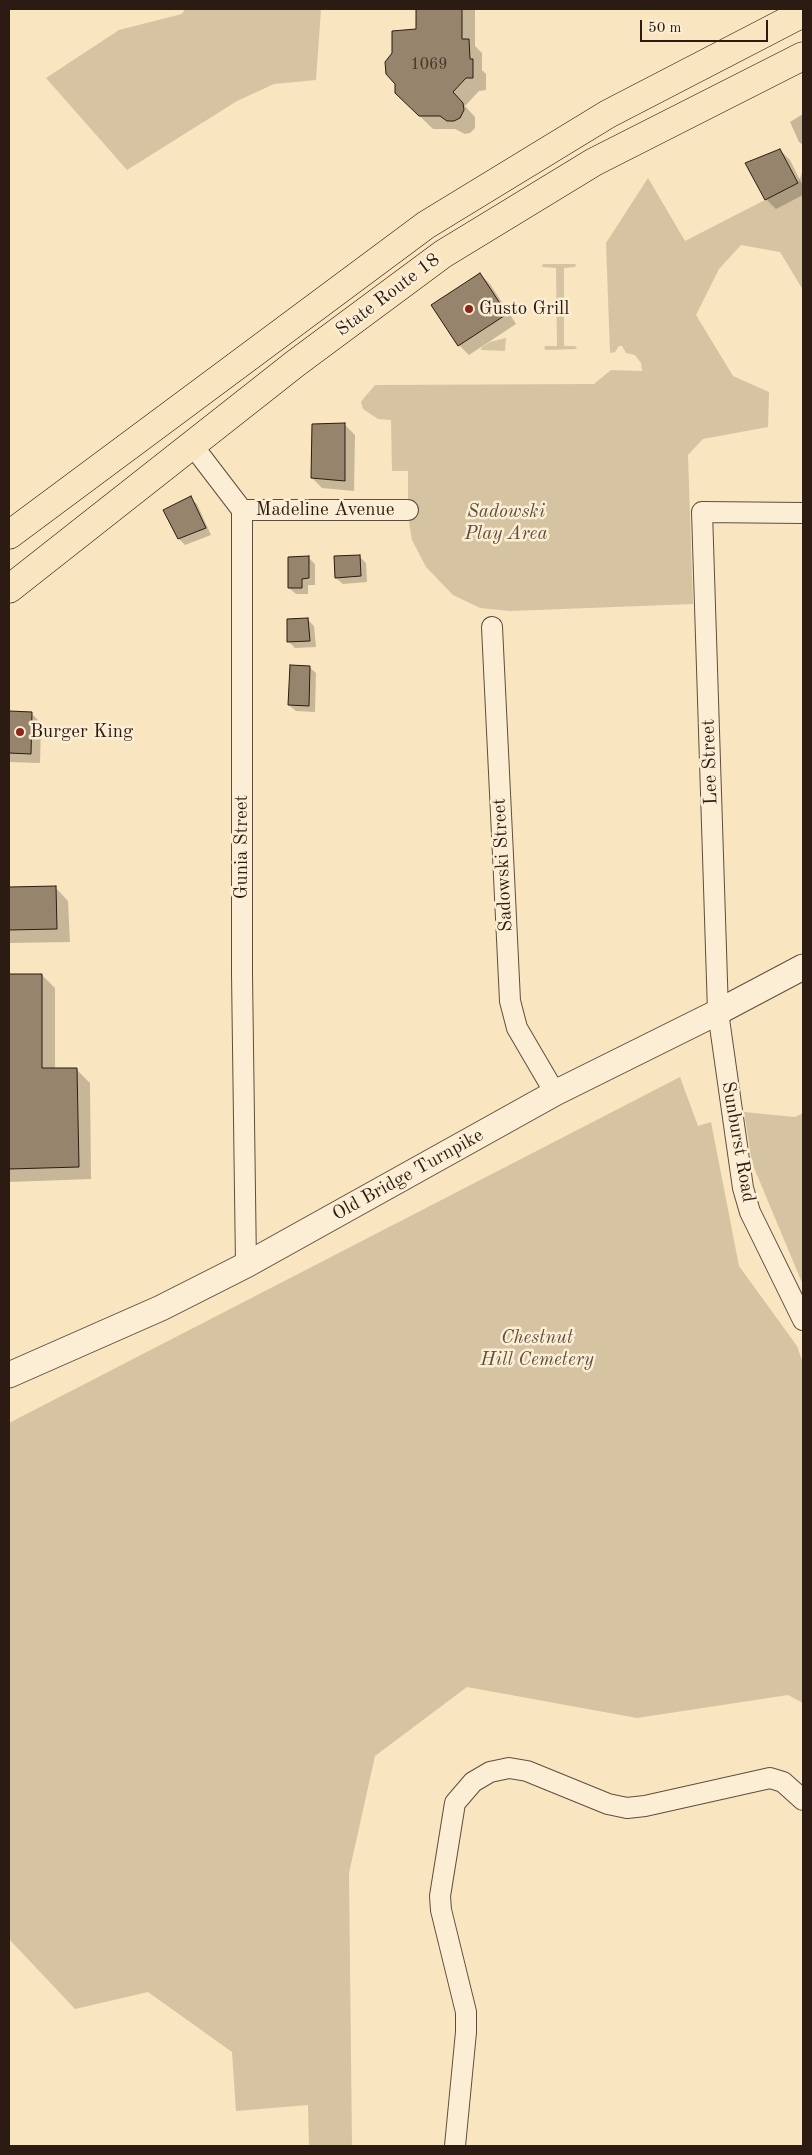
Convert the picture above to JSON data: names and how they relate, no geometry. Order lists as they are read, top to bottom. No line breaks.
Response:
{"streets":{"highway":["State Route 18"],"street":["Madeline Avenue","Lee Street","Gunia Street","Sadowski Street","Sunburst Road","Old Bridge Turnpike"]},"crossings":[["Madeline Avenue","Gunia Street"],["Lee Street","Sunburst Road"],["Lee Street","Old Bridge Turnpike"],["Gunia Street","Old Bridge Turnpike"],["Sadowski Street","Old Bridge Turnpike"],["Sunburst Road","Old Bridge Turnpike"]],"parks":["Sadowski Play Area","Chestnut Hill Cemetery"],"places":["Gusto Grill","Burger King"],"house_numbers":["1069"],"scale_bar":"50 m"}
